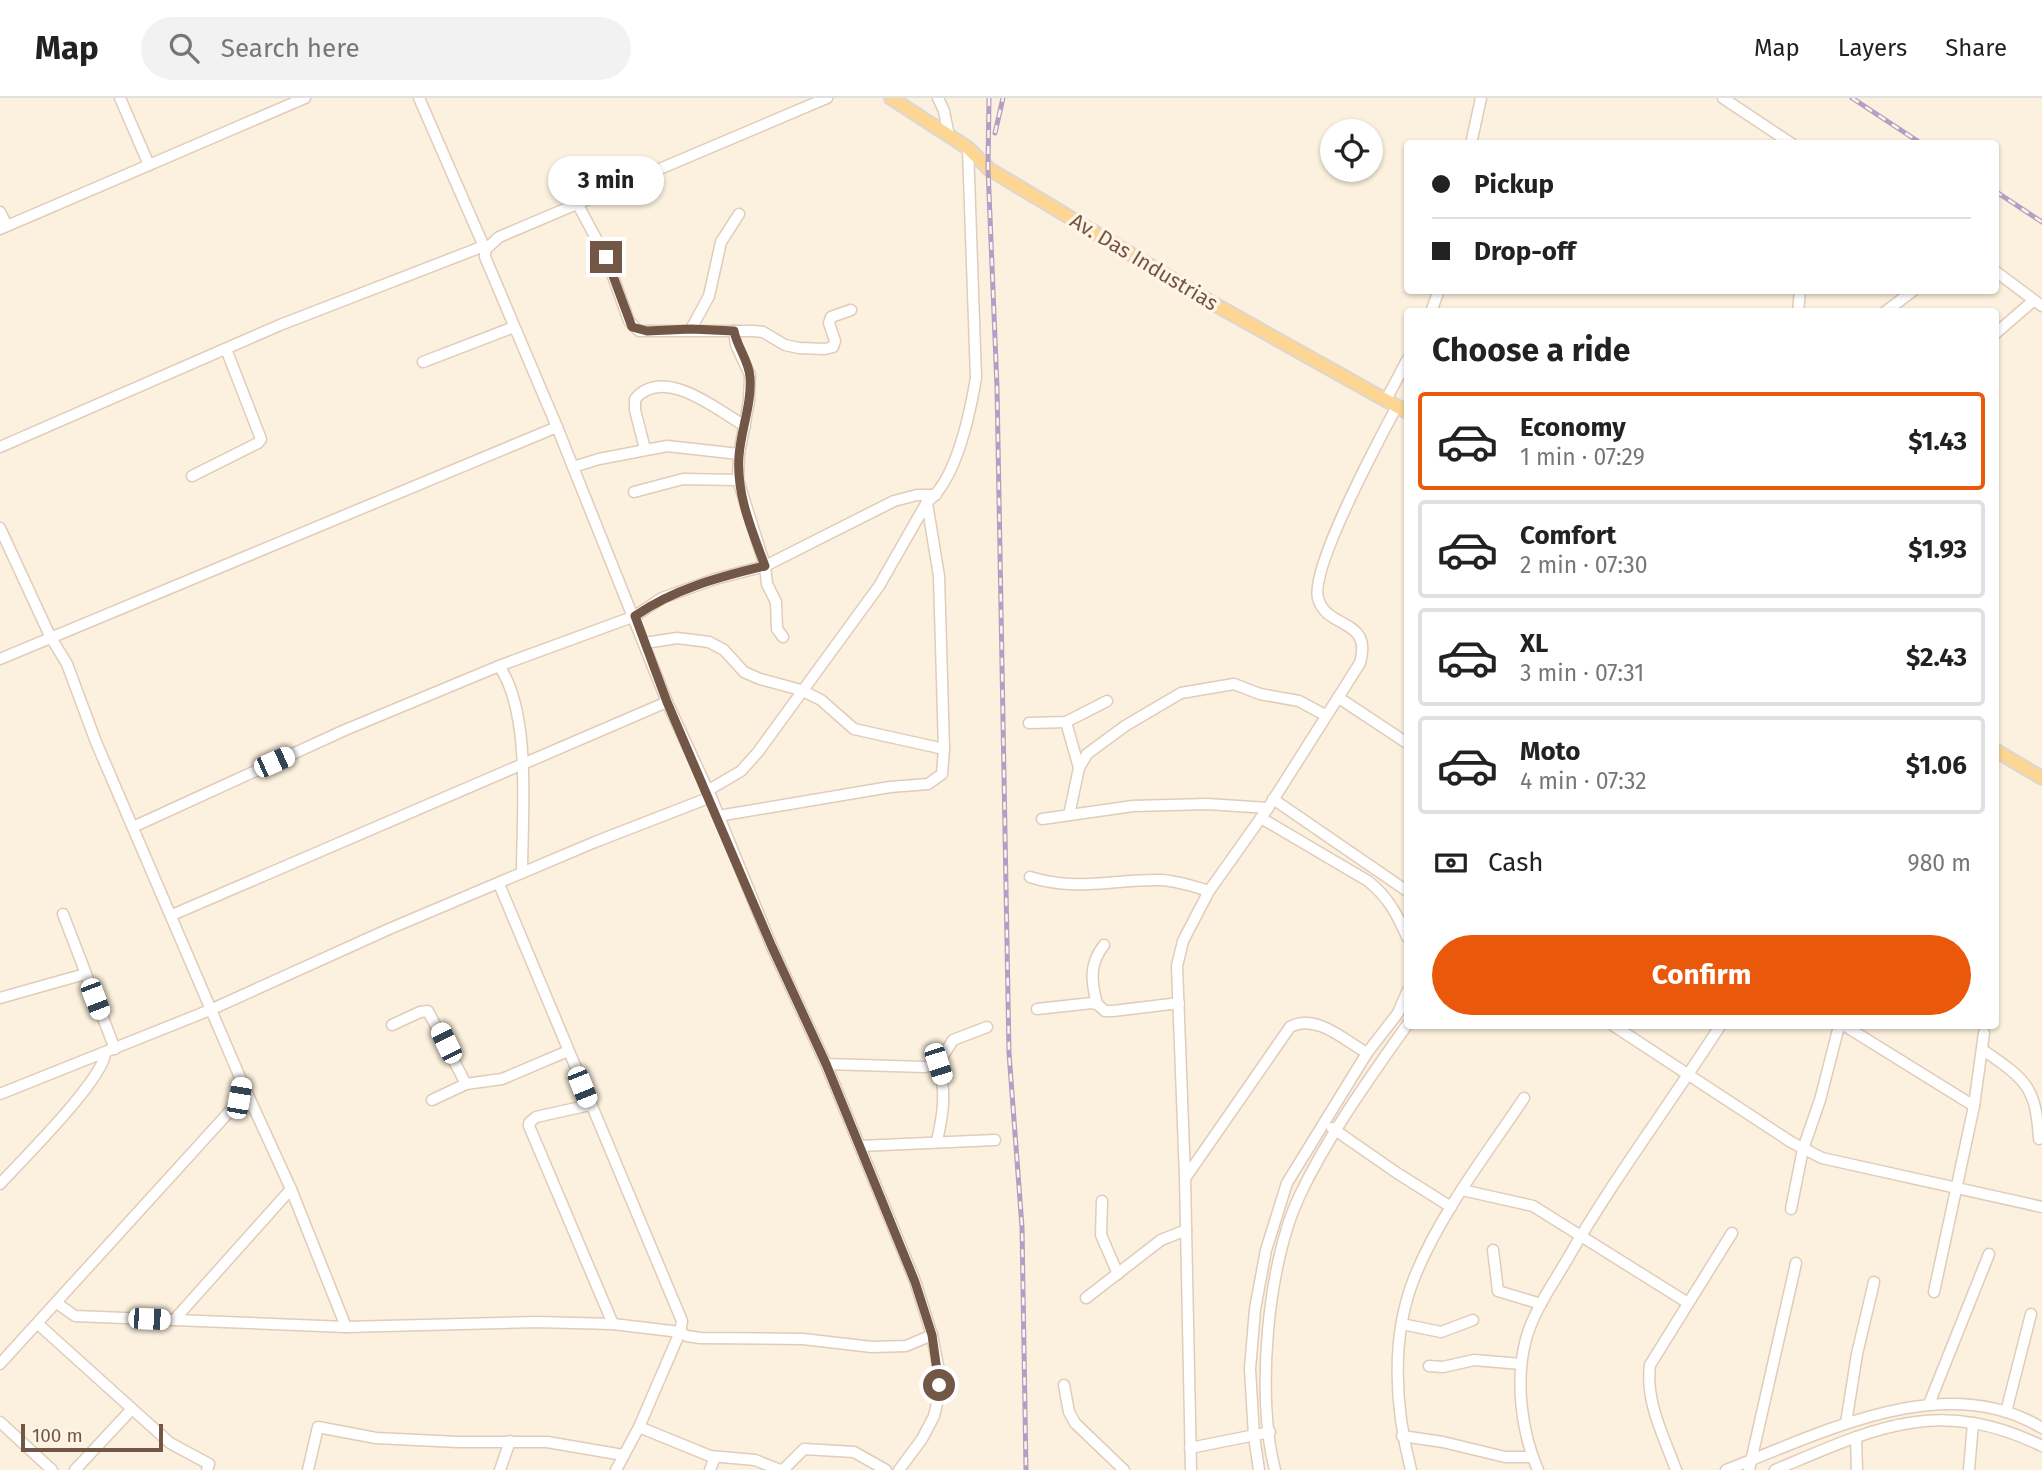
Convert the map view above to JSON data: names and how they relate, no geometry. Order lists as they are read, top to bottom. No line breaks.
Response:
{"streets":{"main road":["Av. Das Industrias"]},"scale_bar":"100 m","page":{"header":"Map","search":"Search here","nav":["Map","Layers","Share"],"banner":["Pickup","Drop-off"],"bubble":"3 min","heading":"Choose a ride","list":[{"name":"Economy","note":"1 min · 07:29","value":"$1.43"},{"name":"Comfort","note":"2 min · 07:30","value":"$1.93"},{"name":"XL","note":"3 min · 07:31","value":"$2.43"},{"name":"Moto","note":"4 min · 07:32","value":"$1.06"}],"pay":["Cash","980 m"],"buttons":"Confirm","scale":"100 m"}}
